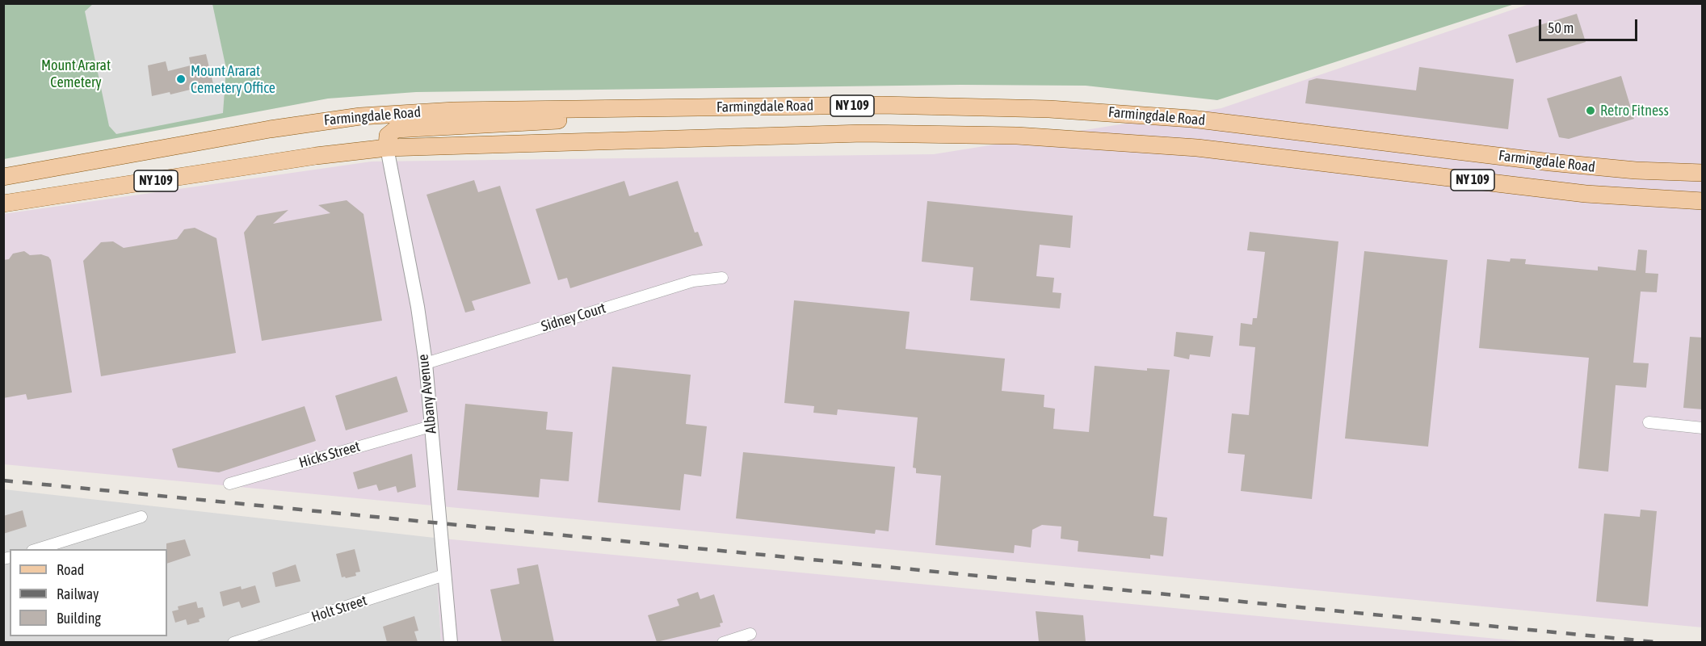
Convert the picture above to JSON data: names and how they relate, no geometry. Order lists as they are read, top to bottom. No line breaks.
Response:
{"streets":{"main road":["NY 109","Farmingdale Road"],"street":["Sidney Court","Albany Avenue","Hicks Street","Holt Street"]},"crossings":[["Farmingdale Road","Albany Avenue"],["Sidney Court","Albany Avenue"],["Albany Avenue","Hicks Street"],["Albany Avenue","Holt Street"]],"parks":["Mount Ararat Cemetery"],"places":["Mount Ararat Cemetery Office","Retro Fitness"],"legend":["Road","Railway","Building"],"scale_bar":"50 m"}
